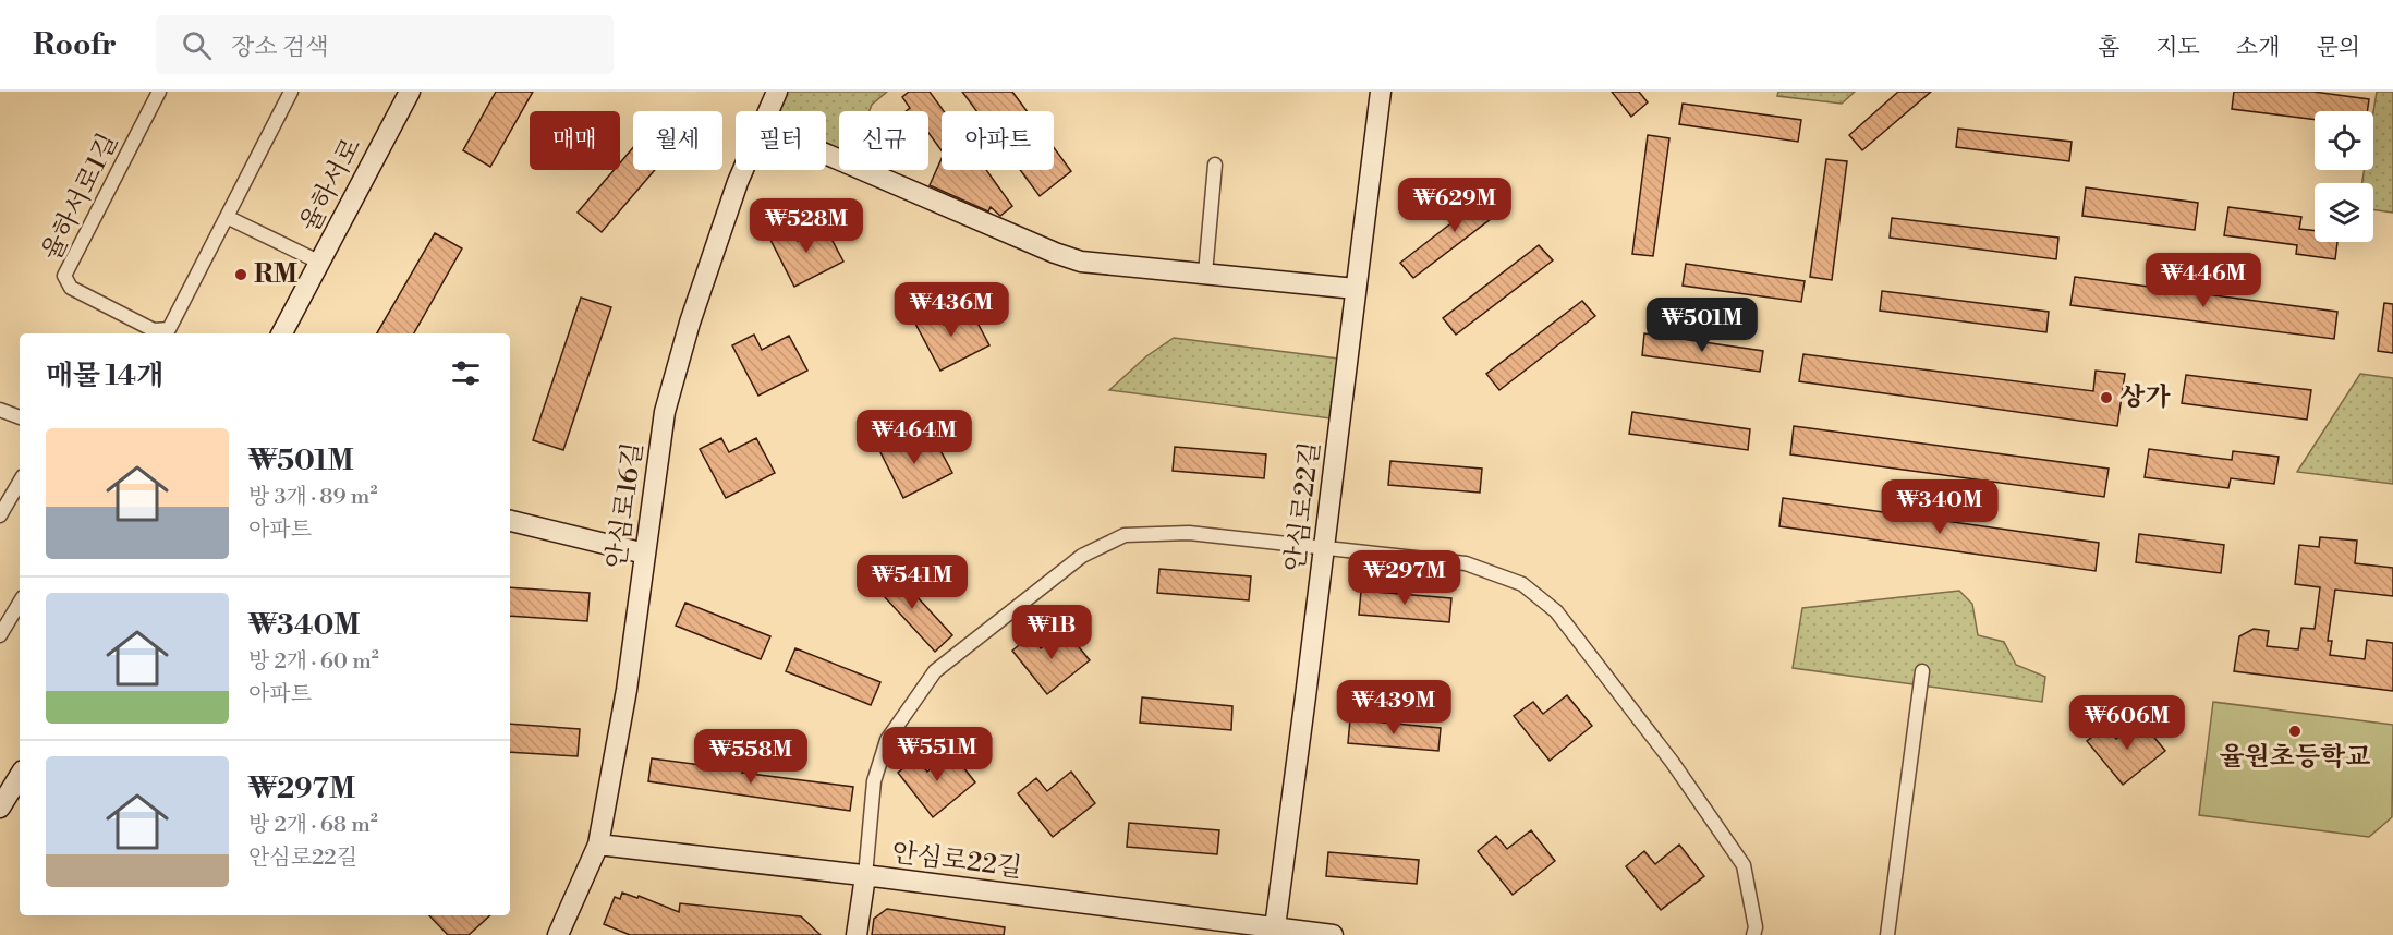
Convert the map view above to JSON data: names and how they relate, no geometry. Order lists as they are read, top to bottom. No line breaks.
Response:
{"streets":{"main road":["율하서로","안심로16길","안심로22길"],"street":["율하서로1길"]},"crossings":[["안심로16길","안심로22길"]],"places":["RM","상가","율원초등학교"],"page":{"header":"Roofr","search":"장소 검색","nav":["홈","지도","소개","문의"],"chip":["매매","월세","필터","신규","아파트"],"price":["₩629M","₩528M","₩446M","₩436M","₩501M","₩464M","₩340M","₩297M","₩541M","₩1B","₩439M","₩606M","₩551M","₩558M"],"heading":"매물 14개","list":[{"name":"₩501M","note":"방 3개 · 89 m² · 아파트"},{"name":"₩340M","note":"방 2개 · 60 m² · 아파트"},{"name":"₩297M","note":"방 2개 · 68 m² · 안심로22길"}]}}
